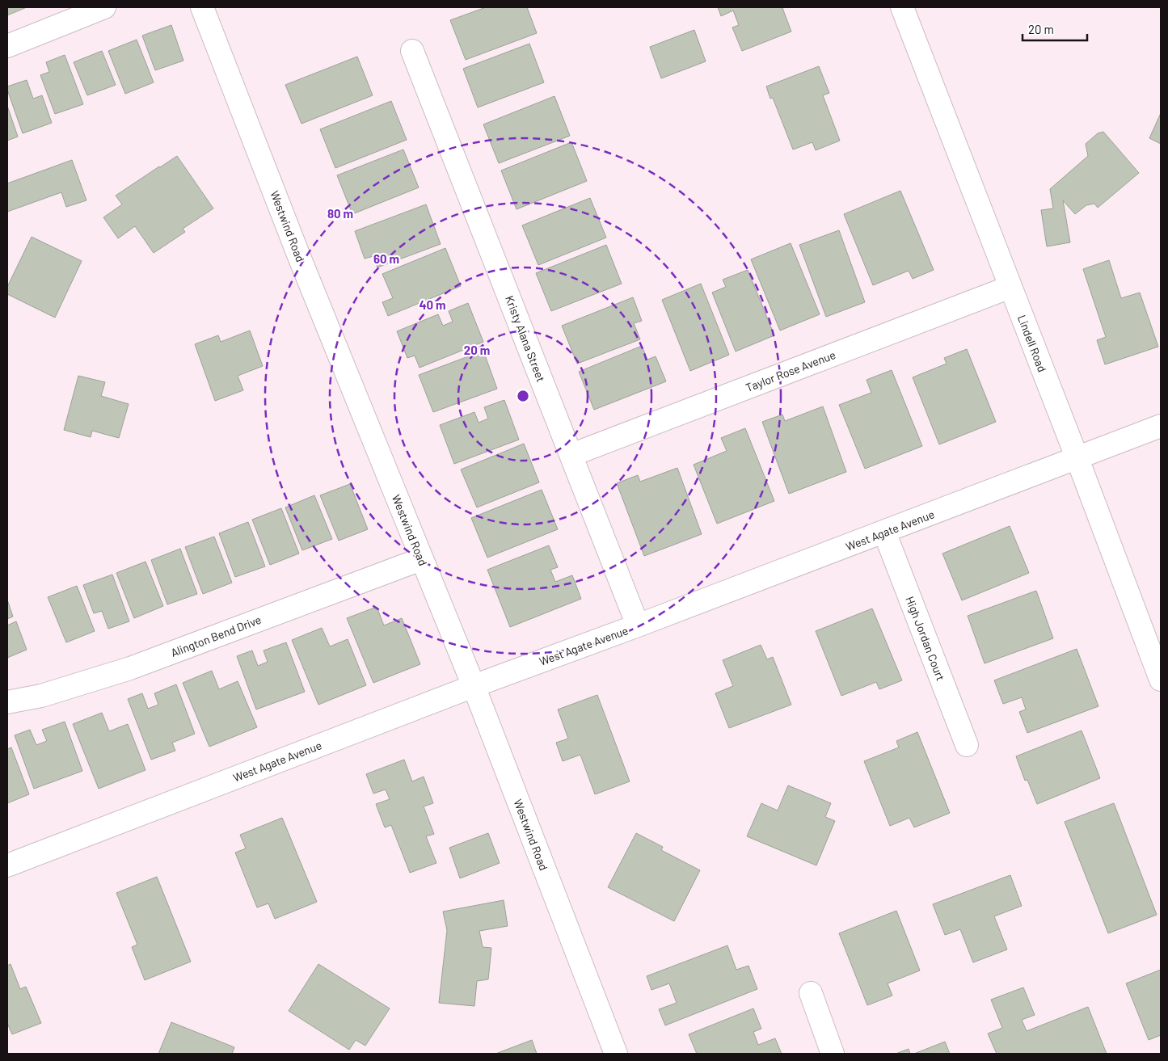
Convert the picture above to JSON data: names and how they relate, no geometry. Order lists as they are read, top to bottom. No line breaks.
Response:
{"streets":{"street":["Westwind Road","Kristy Alana Street","Lindell Road","Taylor Rose Avenue","West Agate Avenue","Alington Bend Drive","High Jordan Court"]},"crossings":[["Westwind Road","West Agate Avenue"],["Westwind Road","Alington Bend Drive"],["Kristy Alana Street","Taylor Rose Avenue"],["Kristy Alana Street","West Agate Avenue"],["Lindell Road","Taylor Rose Avenue"],["Lindell Road","West Agate Avenue"],["West Agate Avenue","High Jordan Court"]],"scale_bar":"20 m","rings":["80 m","60 m","40 m","20 m"]}
